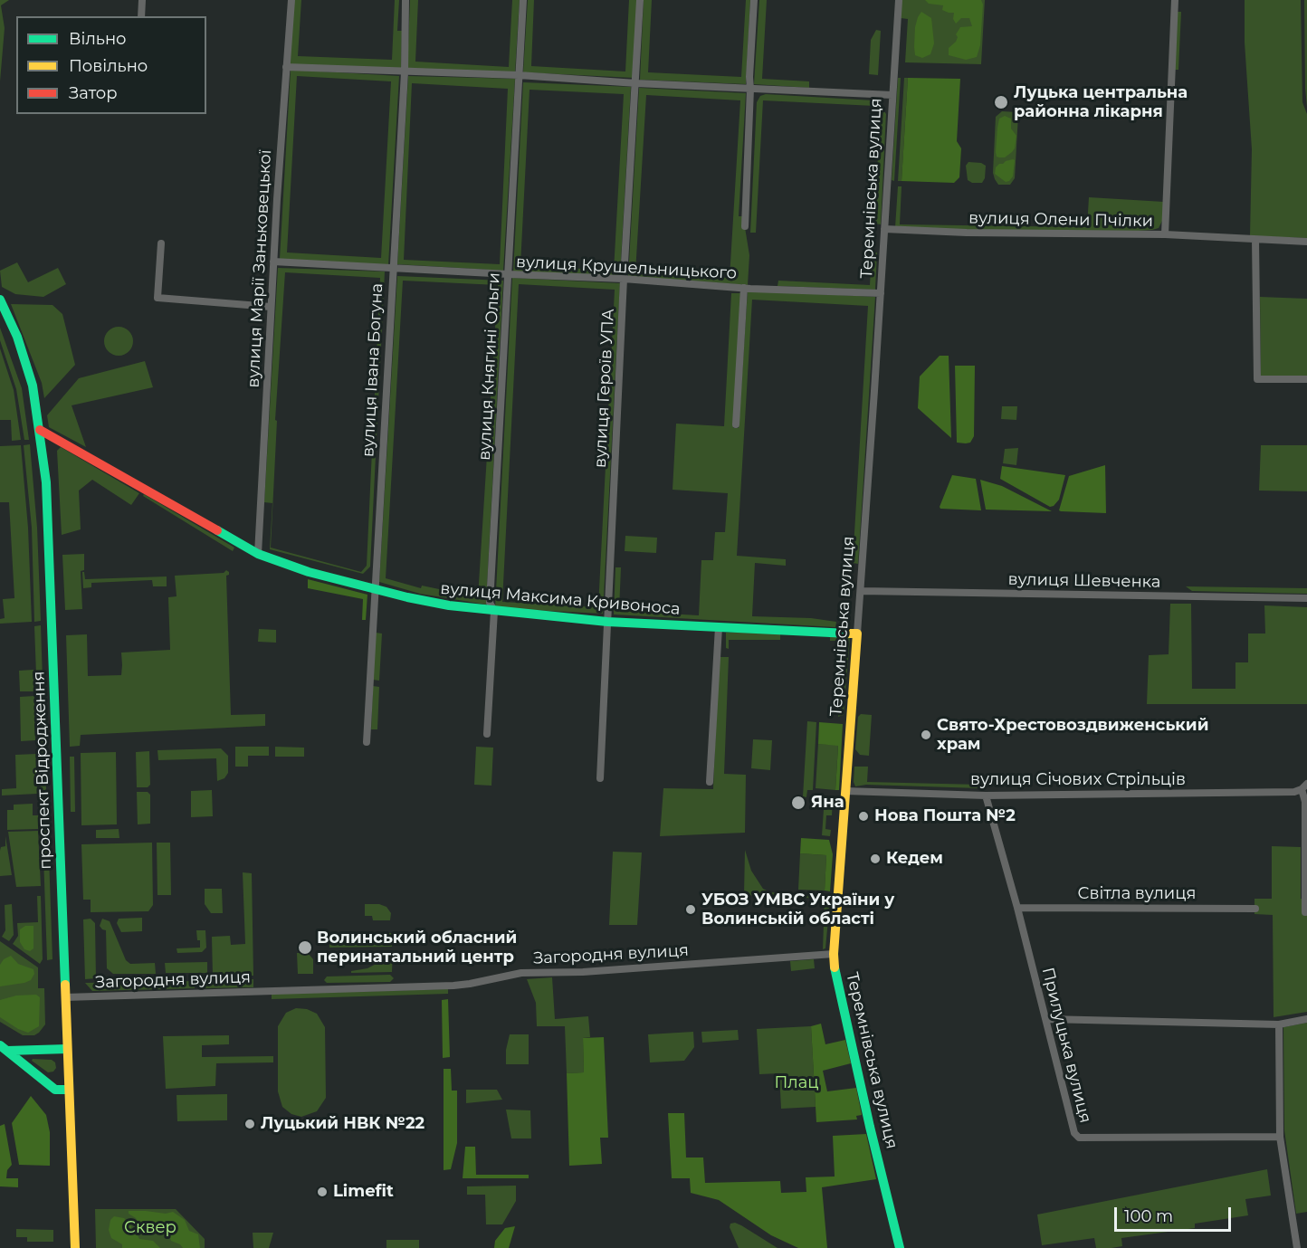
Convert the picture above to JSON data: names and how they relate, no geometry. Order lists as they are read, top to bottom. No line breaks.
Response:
{"streets":{"street":["Теремнівська вулиця","вулиця Олени Пчілки","вулиця Крушельницького","вулиця Марії Заньковецької","вулиця Княгині Ольги","вулиця Івана Богуна","вулиця Героїв УПА","вулиця Шевченка","вулиця Максима Кривоноса","проспект Відродження","вулиця Січових Стрільців","Світла вулиця","Загородня вулиця","Прилуцька вулиця"]},"crossings":[["Теремнівська вулиця","вулиця Олени Пчілки"],["Теремнівська вулиця","вулиця Крушельницького"],["Теремнівська вулиця","вулиця Шевченка"],["Теремнівська вулиця","вулиця Максима Кривоноса"],["Теремнівська вулиця","вулиця Січових Стрільців"],["Теремнівська вулиця","Загородня вулиця"],["вулиця Крушельницького","вулиця Марії Заньковецької"],["вулиця Крушельницького","вулиця Княгині Ольги"],["вулиця Крушельницького","вулиця Івана Богуна"],["вулиця Крушельницького","вулиця Героїв УПА"],["вулиця Марії Заньковецької","вулиця Максима Кривоноса"],["вулиця Княгині Ольги","вулиця Максима Кривоноса"],["вулиця Івана Богуна","вулиця Максима Кривоноса"],["вулиця Героїв УПА","вулиця Максима Кривоноса"],["вулиця Максима Кривоноса","проспект Відродження"],["проспект Відродження","Загородня вулиця"],["вулиця Січових Стрільців","Прилуцька вулиця"],["Світла вулиця","Прилуцька вулиця"]],"parks":["Плац","Сквер"],"places":["Луцька центральна районна лікарня","Свято-Хрестовоздвиженський храм","Яна","Нова Пошта №2","Кедем","УБОЗ УМВС України у Волинськiй області","Волинський обласний перинатальний центр","Луцький НВК №22","Limefit"],"legend":["Вільно","Повільно","Затор"],"scale_bar":"100 m"}
